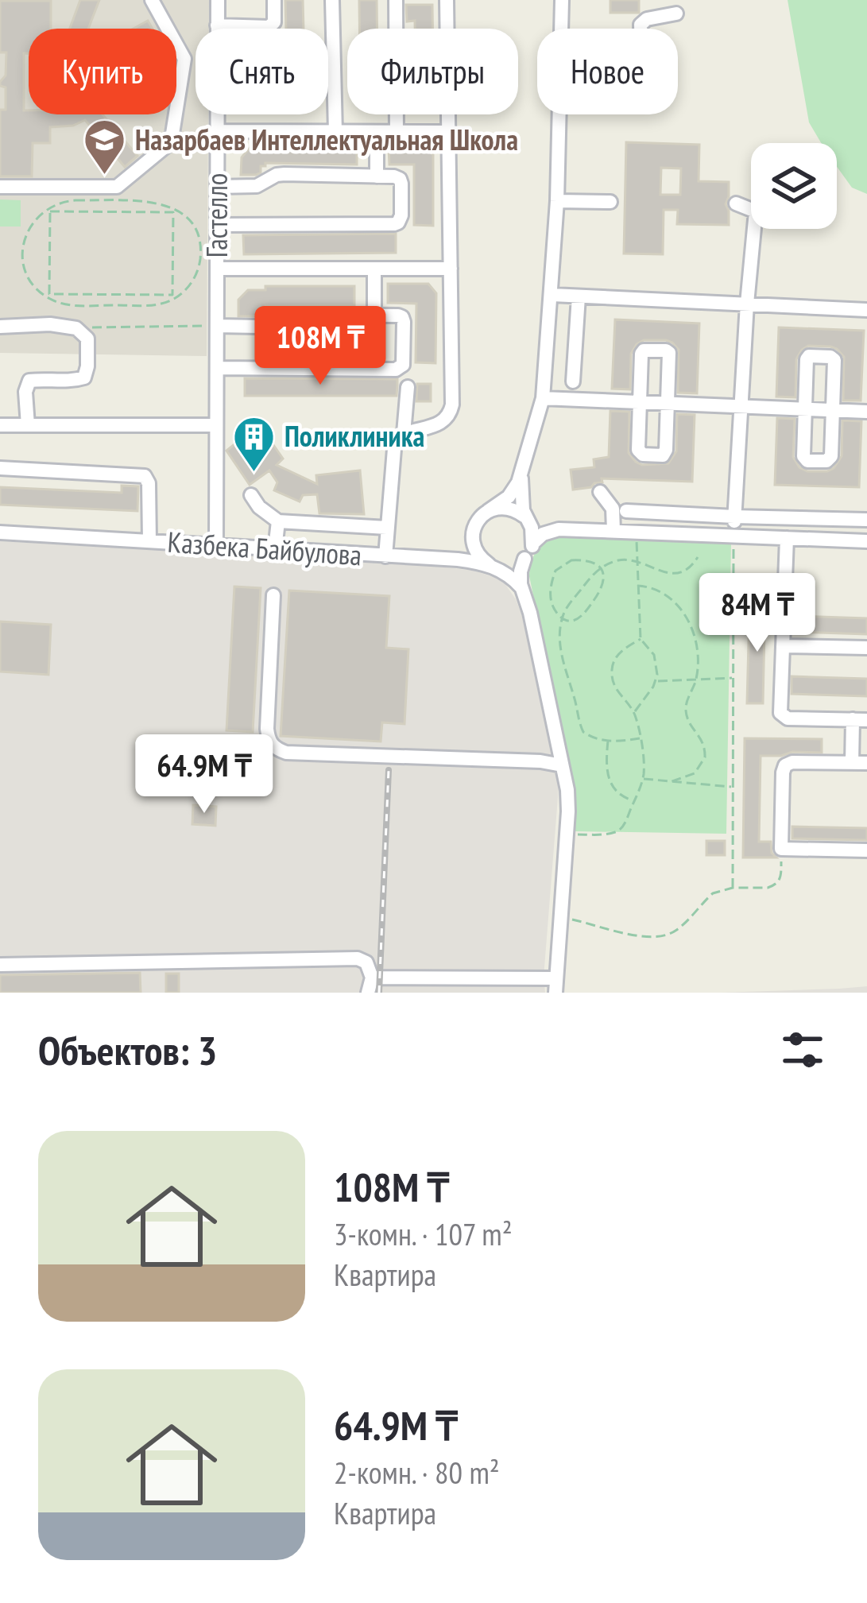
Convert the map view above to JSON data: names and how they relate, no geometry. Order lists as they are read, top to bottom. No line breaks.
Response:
{"streets":{"street":["Гастелло","Казбека Байбулова"]},"crossings":[["Гастелло","Казбека Байбулова"]],"places":{"school or university":["Назарбаев Интеллектуальная Школа"],"building":["Поликлиника"]},"page":{"chip":["Купить","Снять","Фильтры","Новое"],"price":["108M ₸","84M ₸","64.9M ₸"],"heading":"Объектов: 3","list":[{"name":"108M ₸","note":"3-комн. · 107 m² · Квартира"},{"name":"64.9M ₸","note":"2-комн. · 80 m² · Квартира"}]}}
